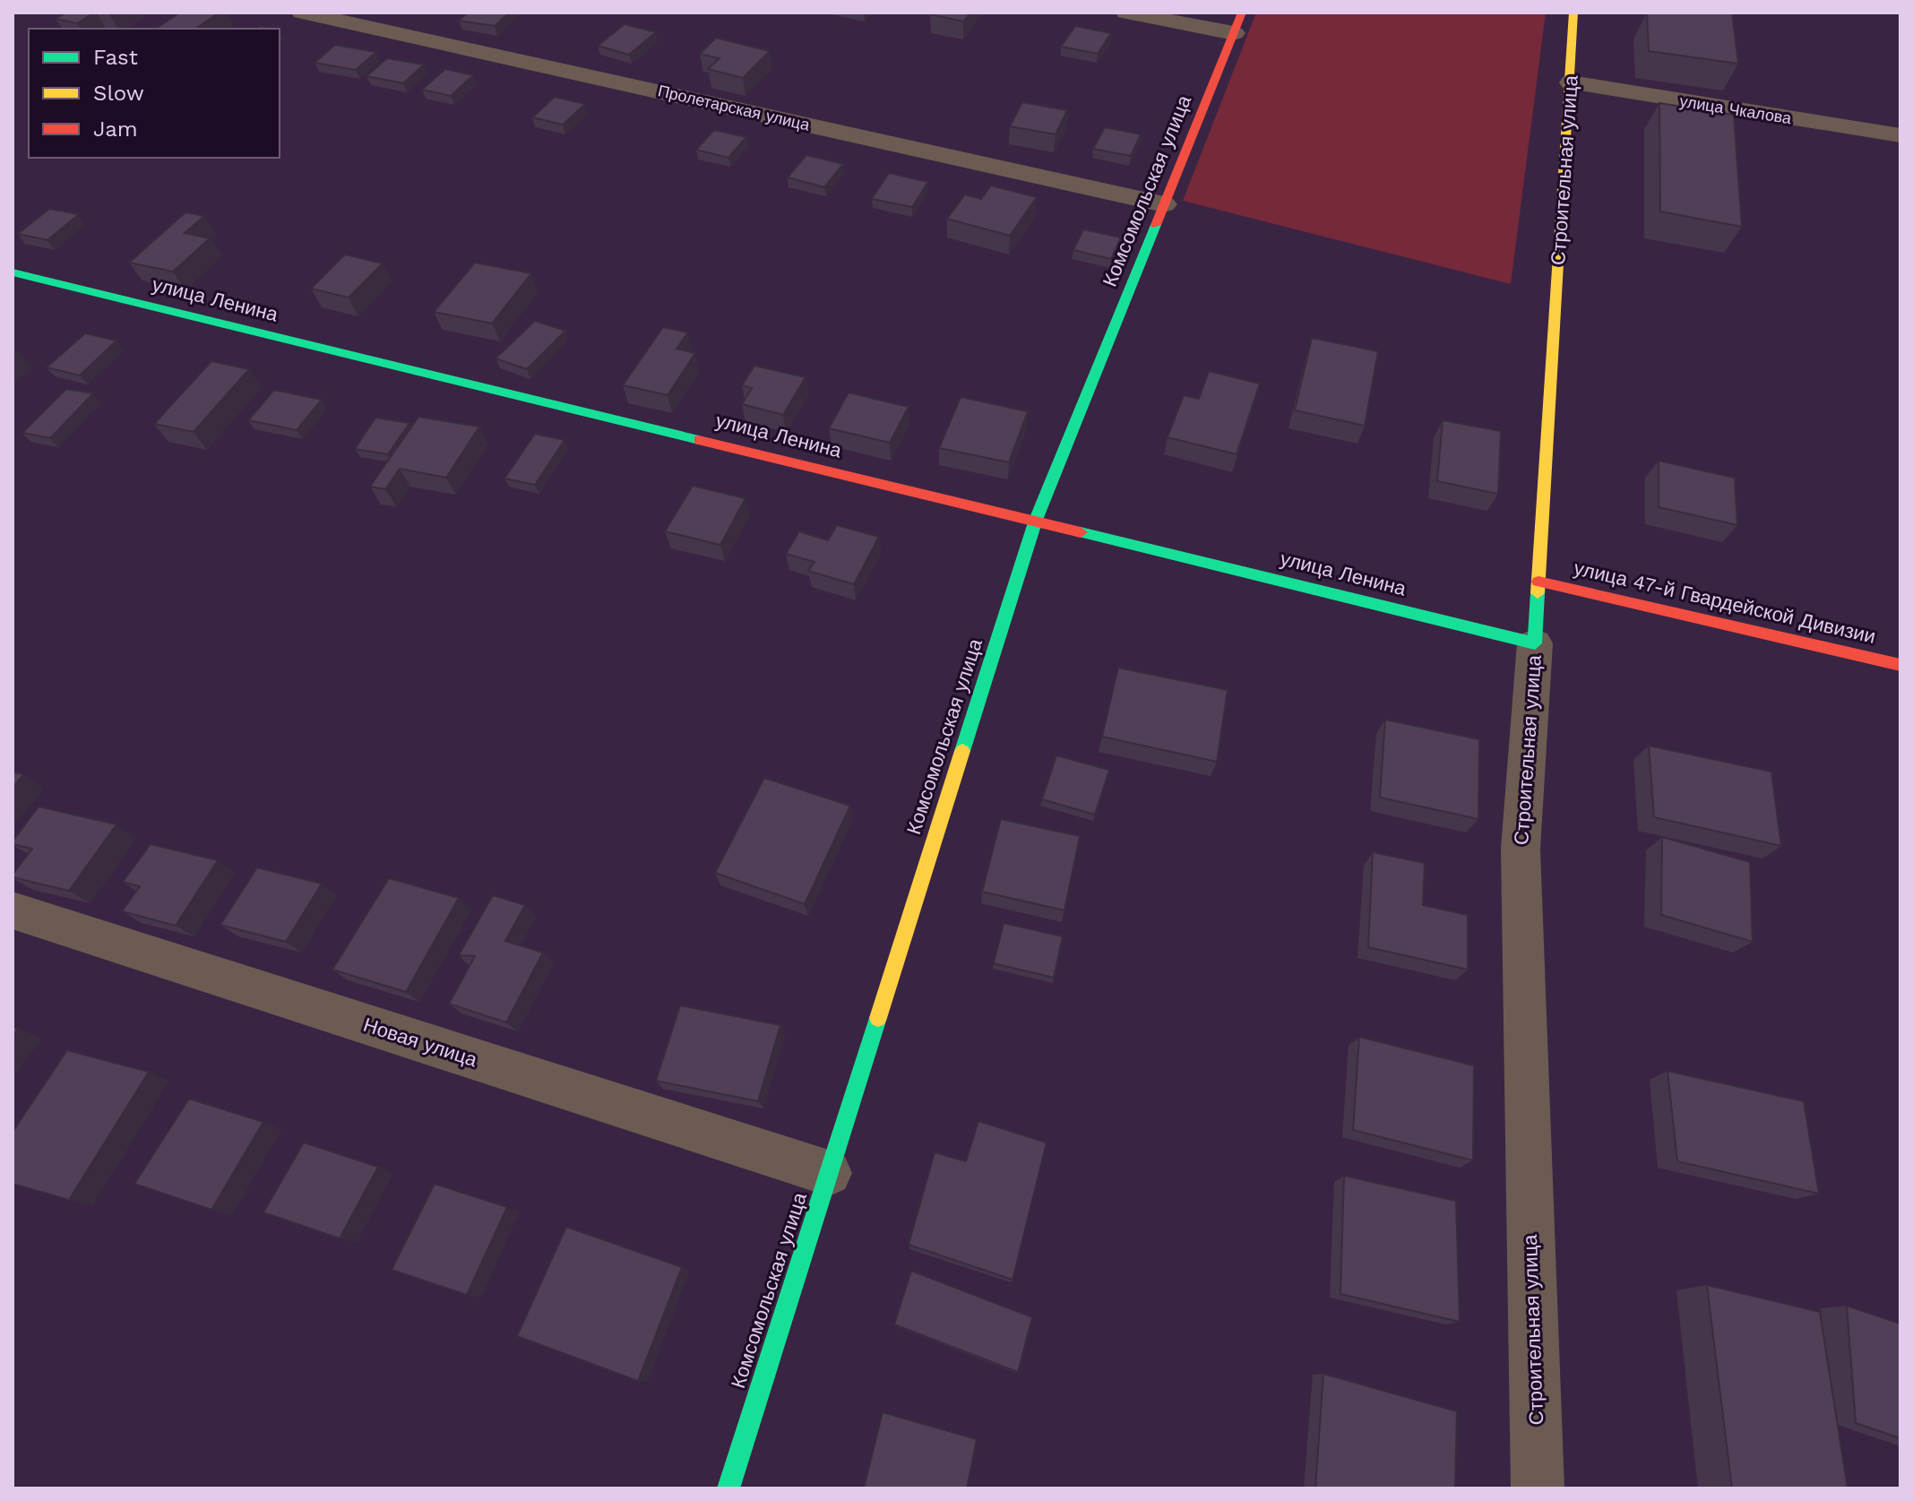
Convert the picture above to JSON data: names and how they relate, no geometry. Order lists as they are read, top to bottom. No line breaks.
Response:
{"streets":{"street":["Пролетарская улица","улица Чкалова","Строительная улица","Комсомольская улица","улица Ленина","улица 47-й Гвардейской Дивизии","Новая улица"]},"crossings":[["Пролетарская улица","Комсомольская улица"],["улица Чкалова","Строительная улица"],["Строительная улица","улица Ленина"],["Строительная улица","улица 47-й Гвардейской Дивизии"],["Комсомольская улица","улица Ленина"],["Комсомольская улица","Новая улица"]],"legend":["Fast","Slow","Jam"]}
